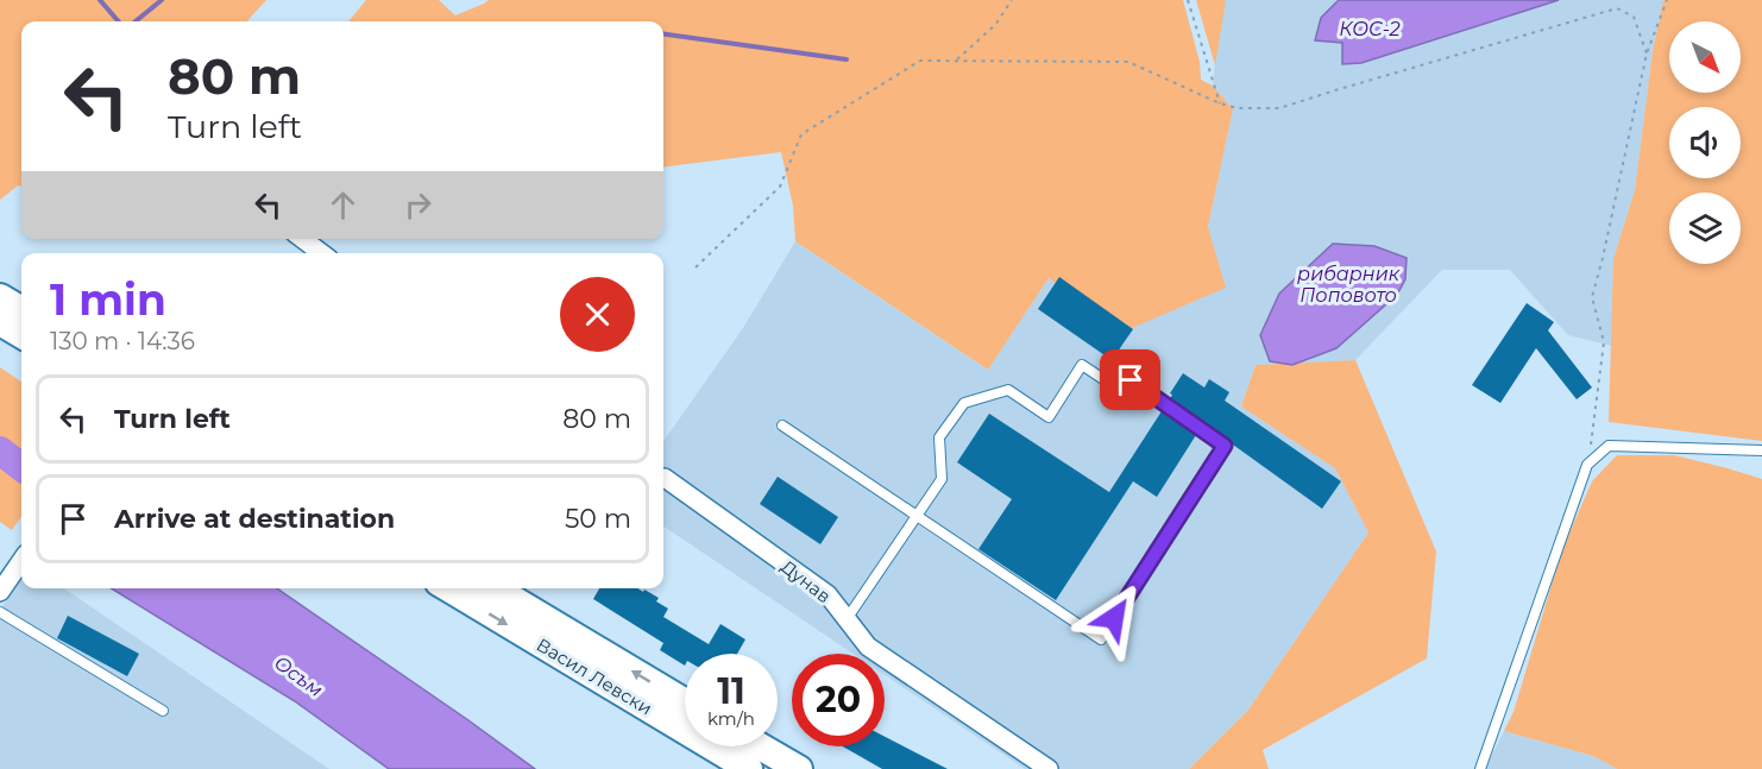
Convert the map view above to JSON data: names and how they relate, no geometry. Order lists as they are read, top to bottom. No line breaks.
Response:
{"streets":{"main road":["Васил Левски"],"street":["Дунав"]},"water":["КОС-2","рибарник Поповото","Осъм"],"north":"bottom right","page":{"turn":["80 m","Turn left"],"heading":["1 min","130 m · 14:36"],"list":[{"name":"Turn left","value":"80 m"},{"name":"Arrive at destination","value":"50 m"}],"speed":"11 km/h","limit":"20"}}
